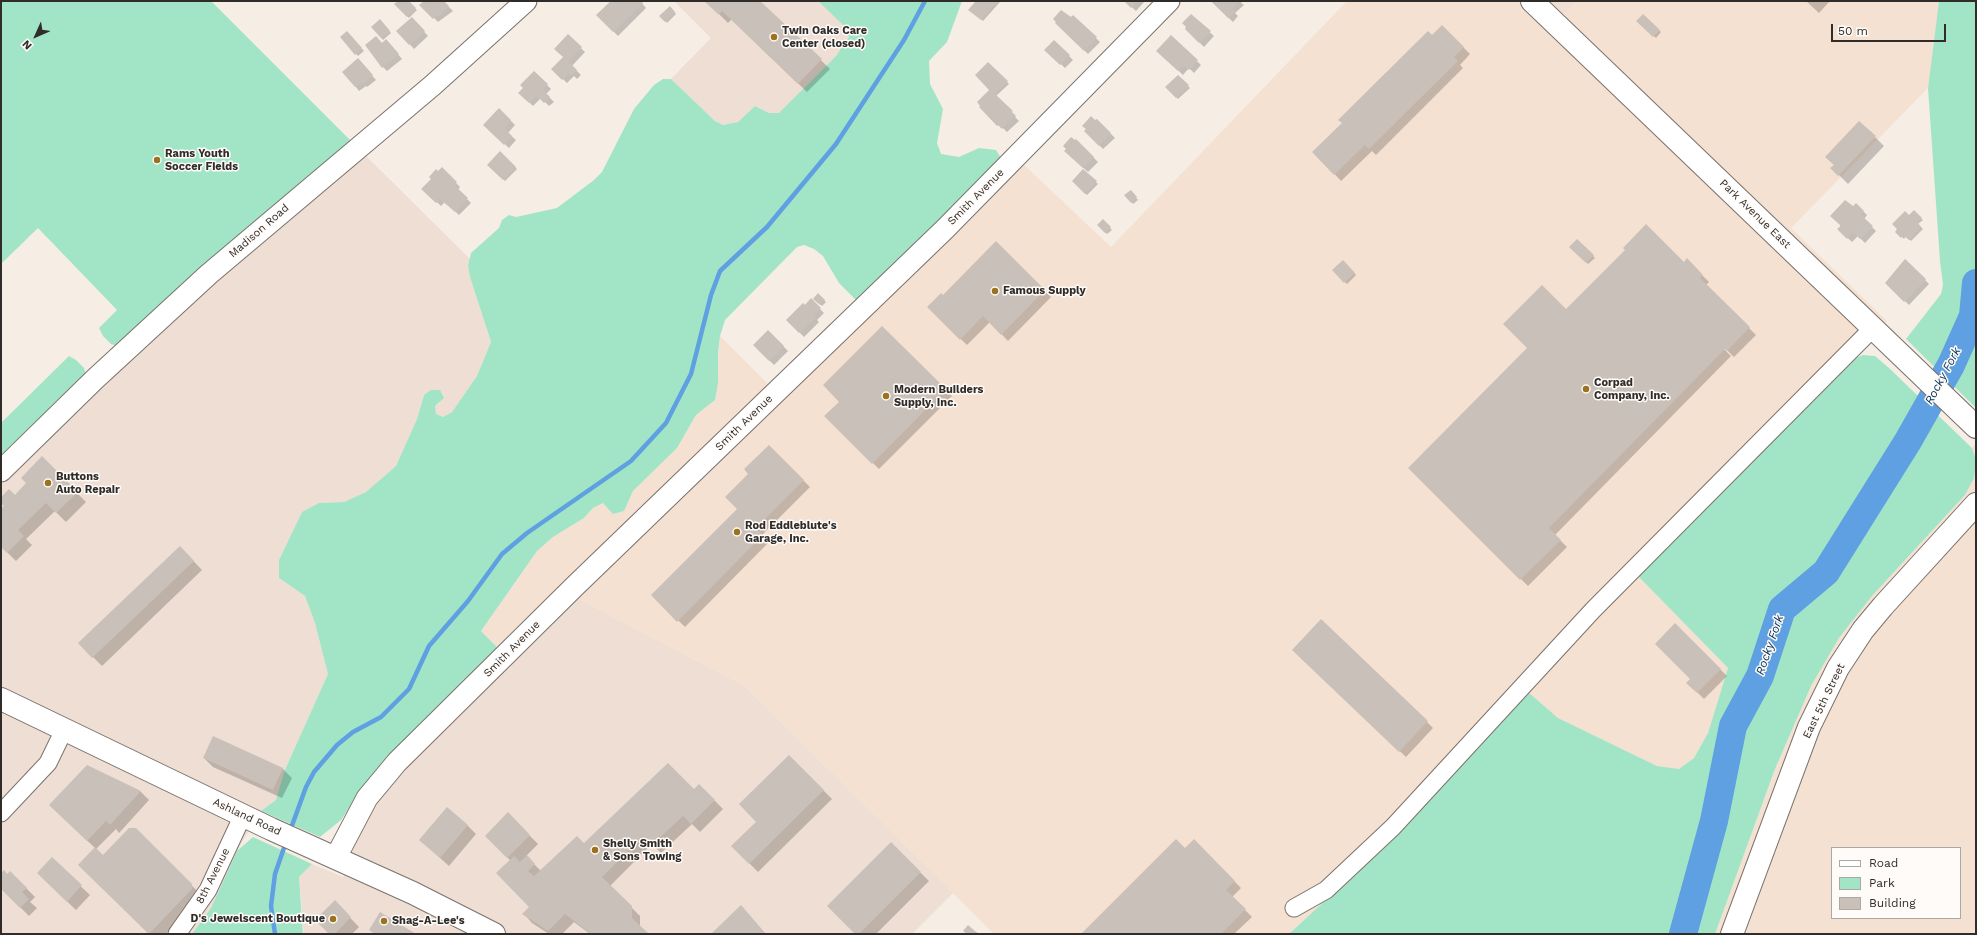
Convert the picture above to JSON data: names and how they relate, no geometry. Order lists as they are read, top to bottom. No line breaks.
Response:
{"streets":{"main road":["Park Avenue East","East 5th Street","Ashland Road"],"street":["Smith Avenue","Madison Road","8th Avenue"]},"crossings":[["Smith Avenue","Ashland Road"],["Ashland Road","8th Avenue"]],"water":["Rocky Fork"],"places":["Twin Oaks Care Center (closed)","Rams Youth Soccer Fields","Famous Supply","Corpad Company, Inc.","Modern Builders Supply, Inc.","Buttons Auto Repair","Rod Eddleblute's Garage, Inc.","Shelly Smith & Sons Towing","D's Jewelscent Boutique","Shag-A-Lee's"],"legend":["Road","Park","Building"],"scale_bar":"50 m","north":"bottom left"}
